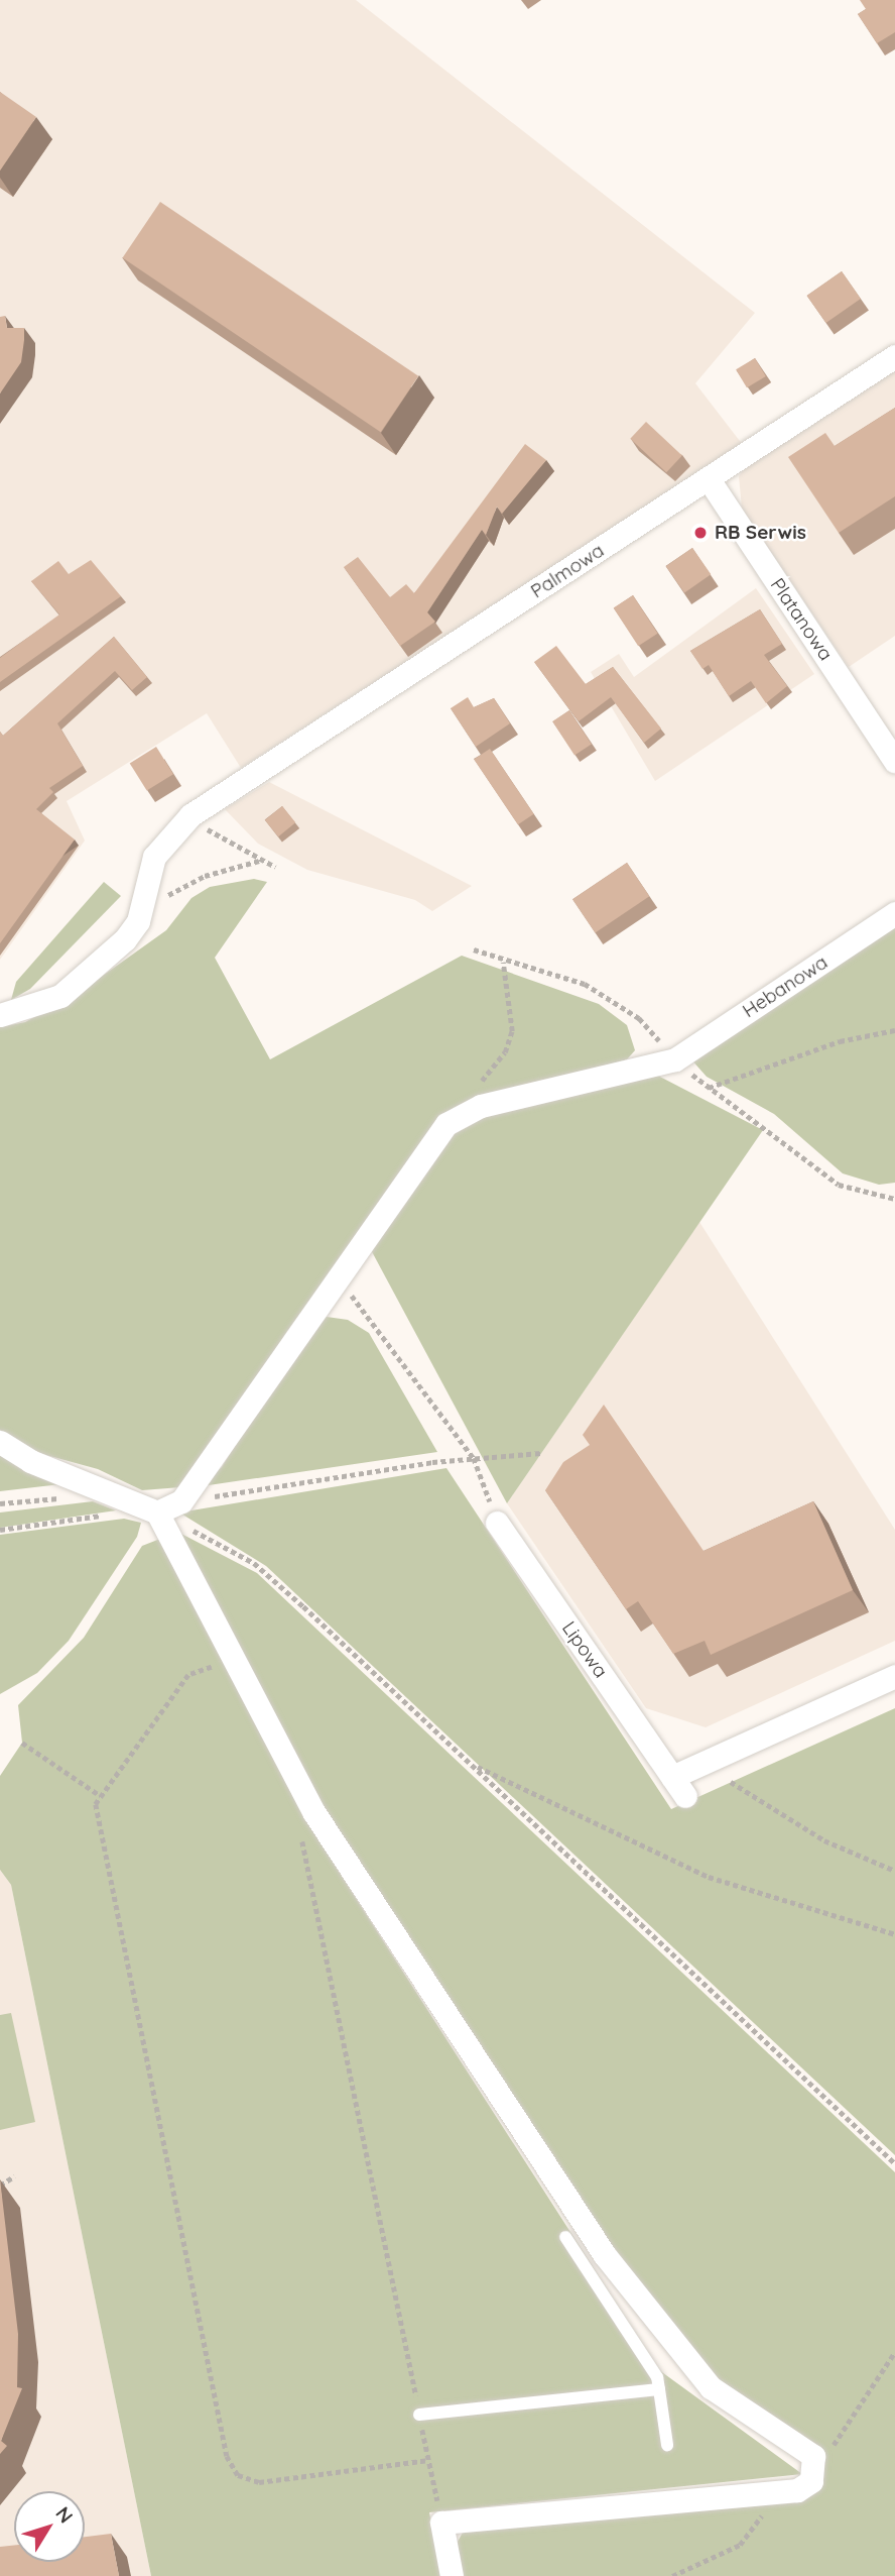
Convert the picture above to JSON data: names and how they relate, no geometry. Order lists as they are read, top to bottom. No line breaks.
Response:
{"streets":{"street":["Palmowa","Platanowa","Hebanowa","Lipowa"]},"crossings":[["Palmowa","Platanowa"]],"places":["RB Serwis"],"north":"top right"}
